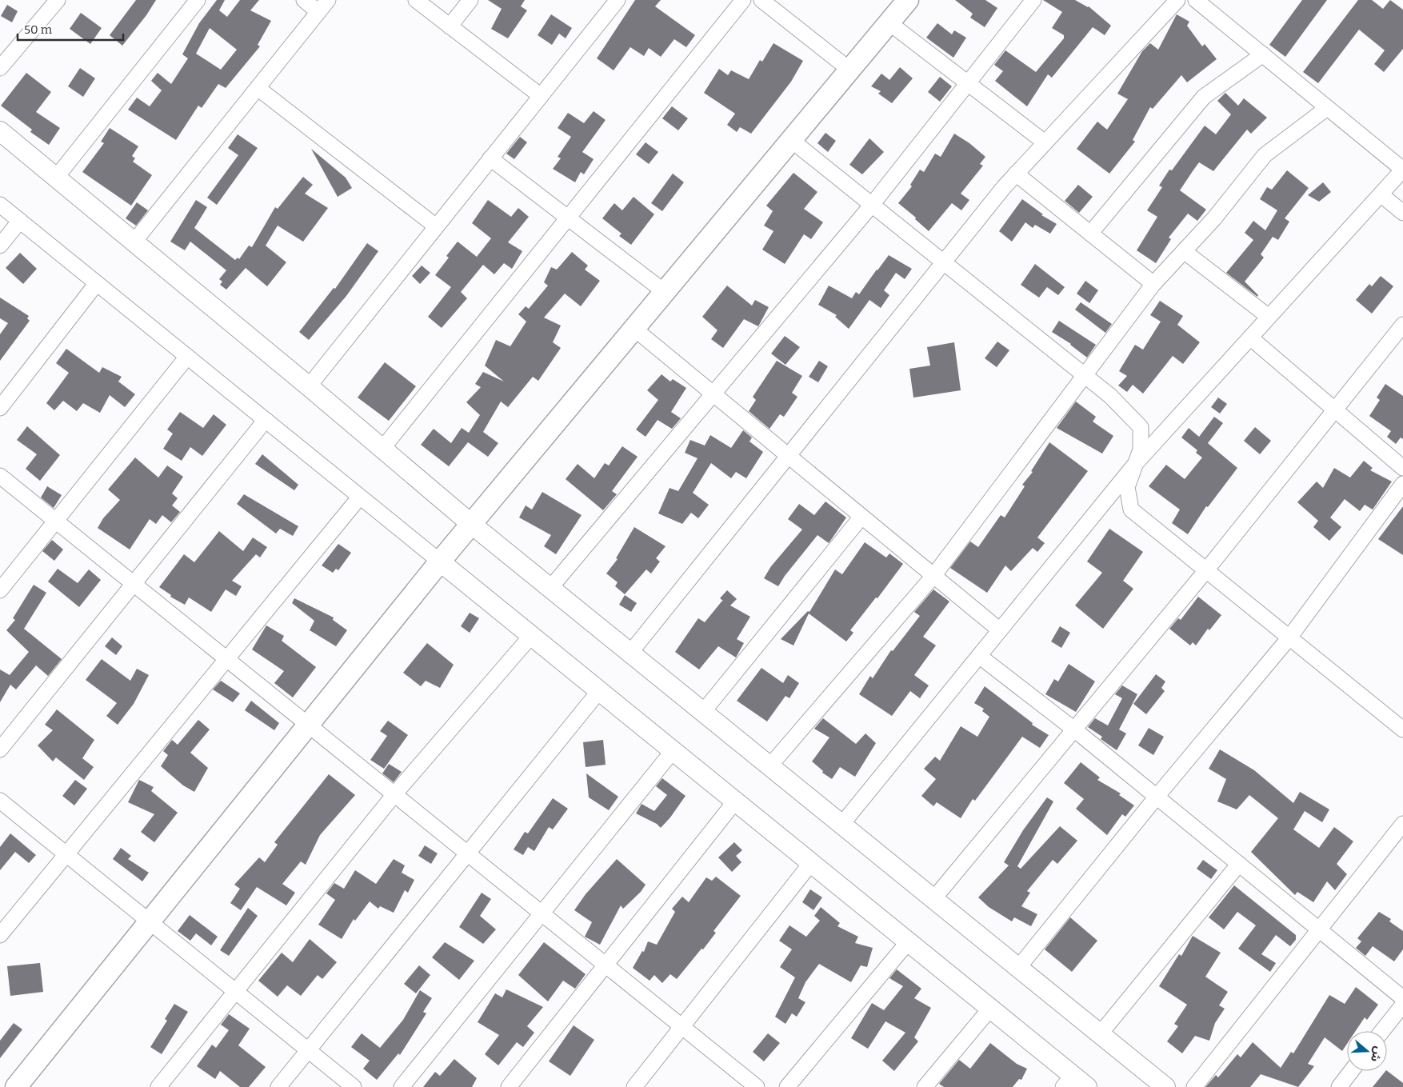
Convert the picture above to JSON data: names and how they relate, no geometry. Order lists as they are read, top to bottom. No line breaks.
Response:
{"scale_bar":"50 m","north":"right"}
